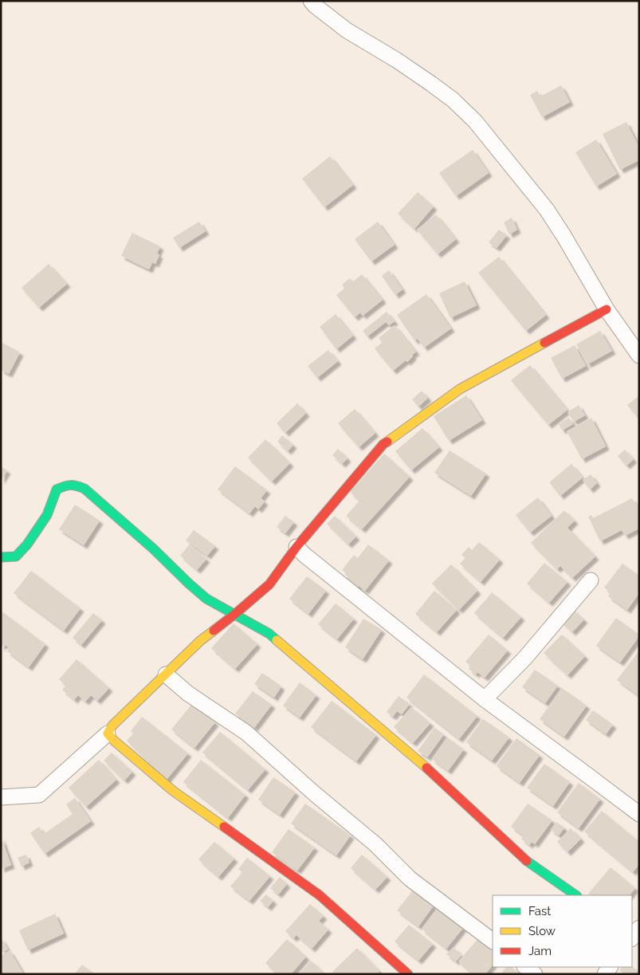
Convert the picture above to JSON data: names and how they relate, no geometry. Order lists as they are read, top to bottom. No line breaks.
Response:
{"legend":["Fast","Slow","Jam"]}
